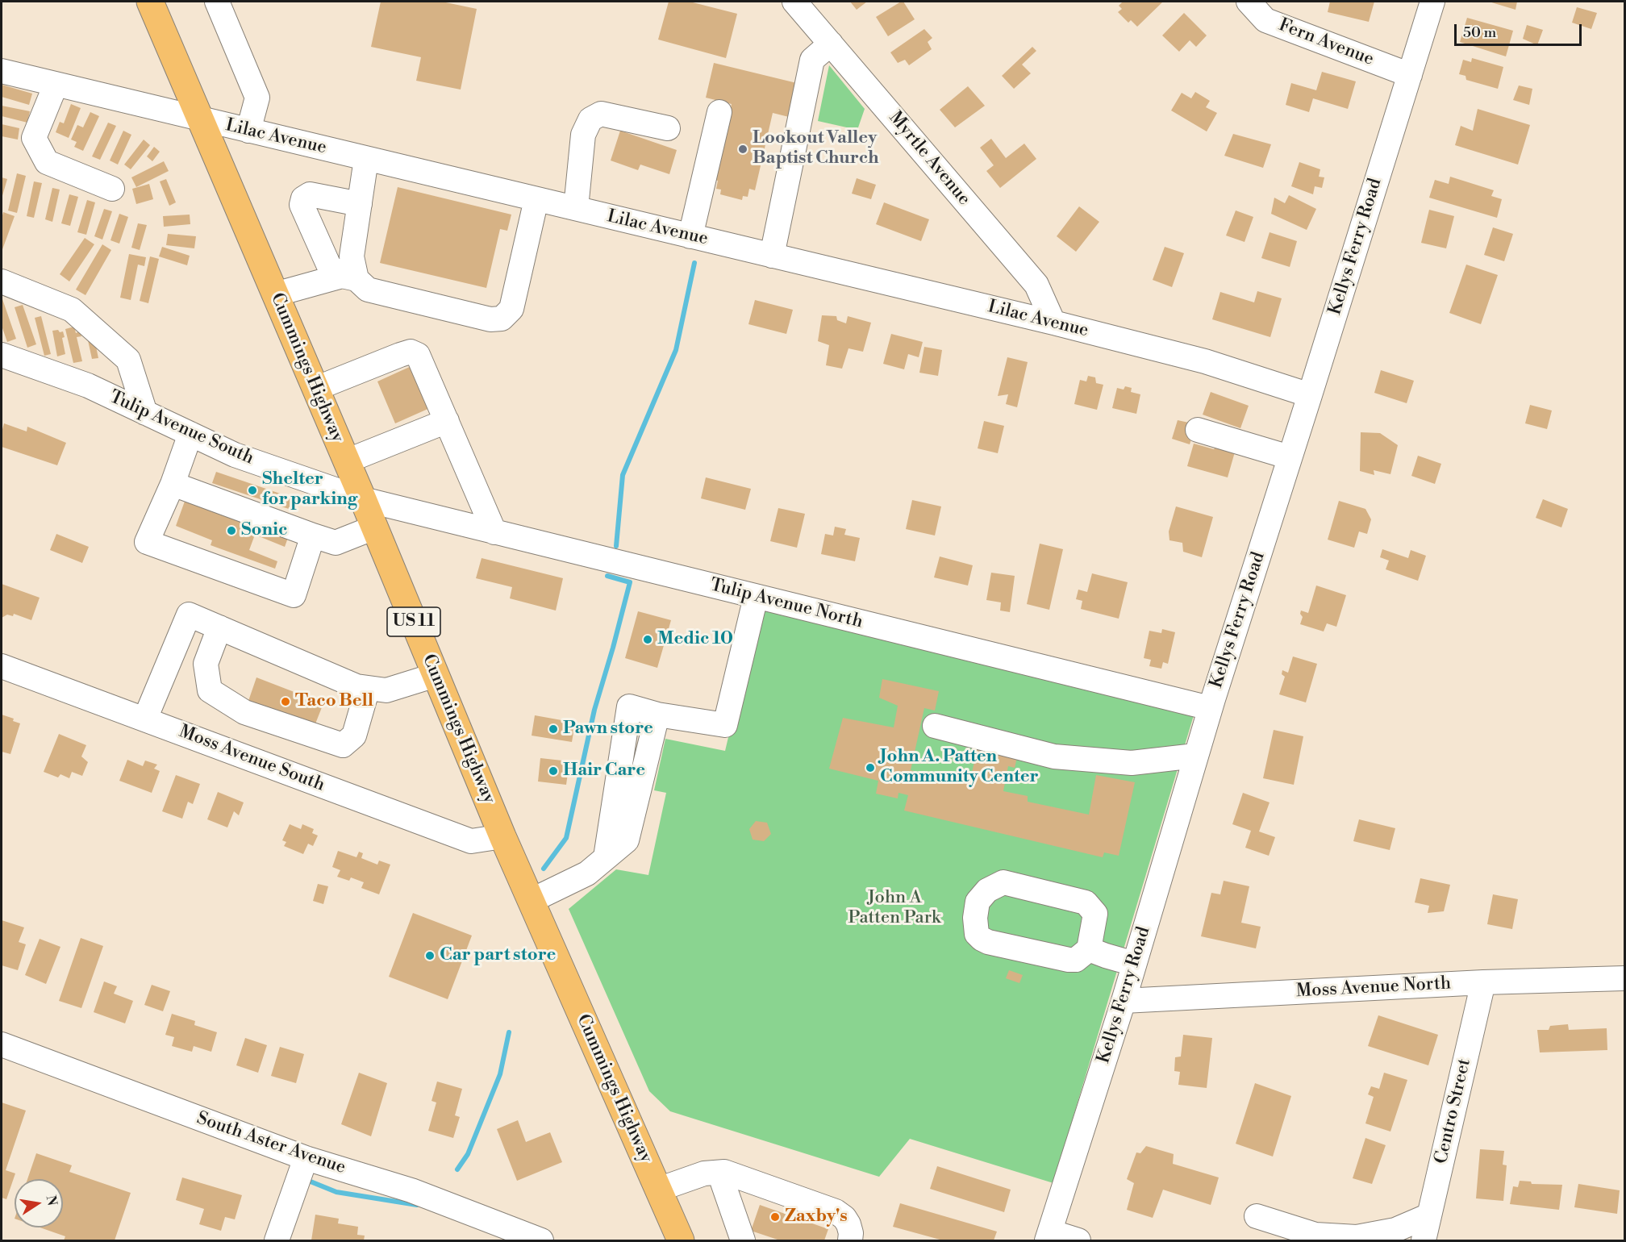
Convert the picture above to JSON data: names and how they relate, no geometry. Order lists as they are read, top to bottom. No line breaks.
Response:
{"streets":{"main road":["Cummings Highway","US 11"],"street":["Fern Avenue","Lilac Avenue","Myrtle Avenue","Kellys Ferry Road","Tulip Avenue South","Tulip Avenue North","Moss Avenue South","Moss Avenue North","Centro Street","South Aster Avenue"]},"crossings":[["Fern Avenue","Kellys Ferry Road"],["Lilac Avenue","Myrtle Avenue"],["Lilac Avenue","Kellys Ferry Road"],["Lilac Avenue","Cummings Highway"],["Kellys Ferry Road","Tulip Avenue North"],["Kellys Ferry Road","Moss Avenue North"],["Cummings Highway","Tulip Avenue South"],["Cummings Highway","Tulip Avenue North"],["Cummings Highway","Moss Avenue South"],["Tulip Avenue South","Tulip Avenue North"],["Moss Avenue North","Centro Street"]],"parks":["John A Patten Park"],"places":["Lookout Valley Baptist Church","Shelter for parking","Sonic","Medic 10","Taco Bell","Pawn store","John A. Patten Community Center","Hair Care","Car part store","Zaxby's"],"scale_bar":"50 m","north":"right"}
